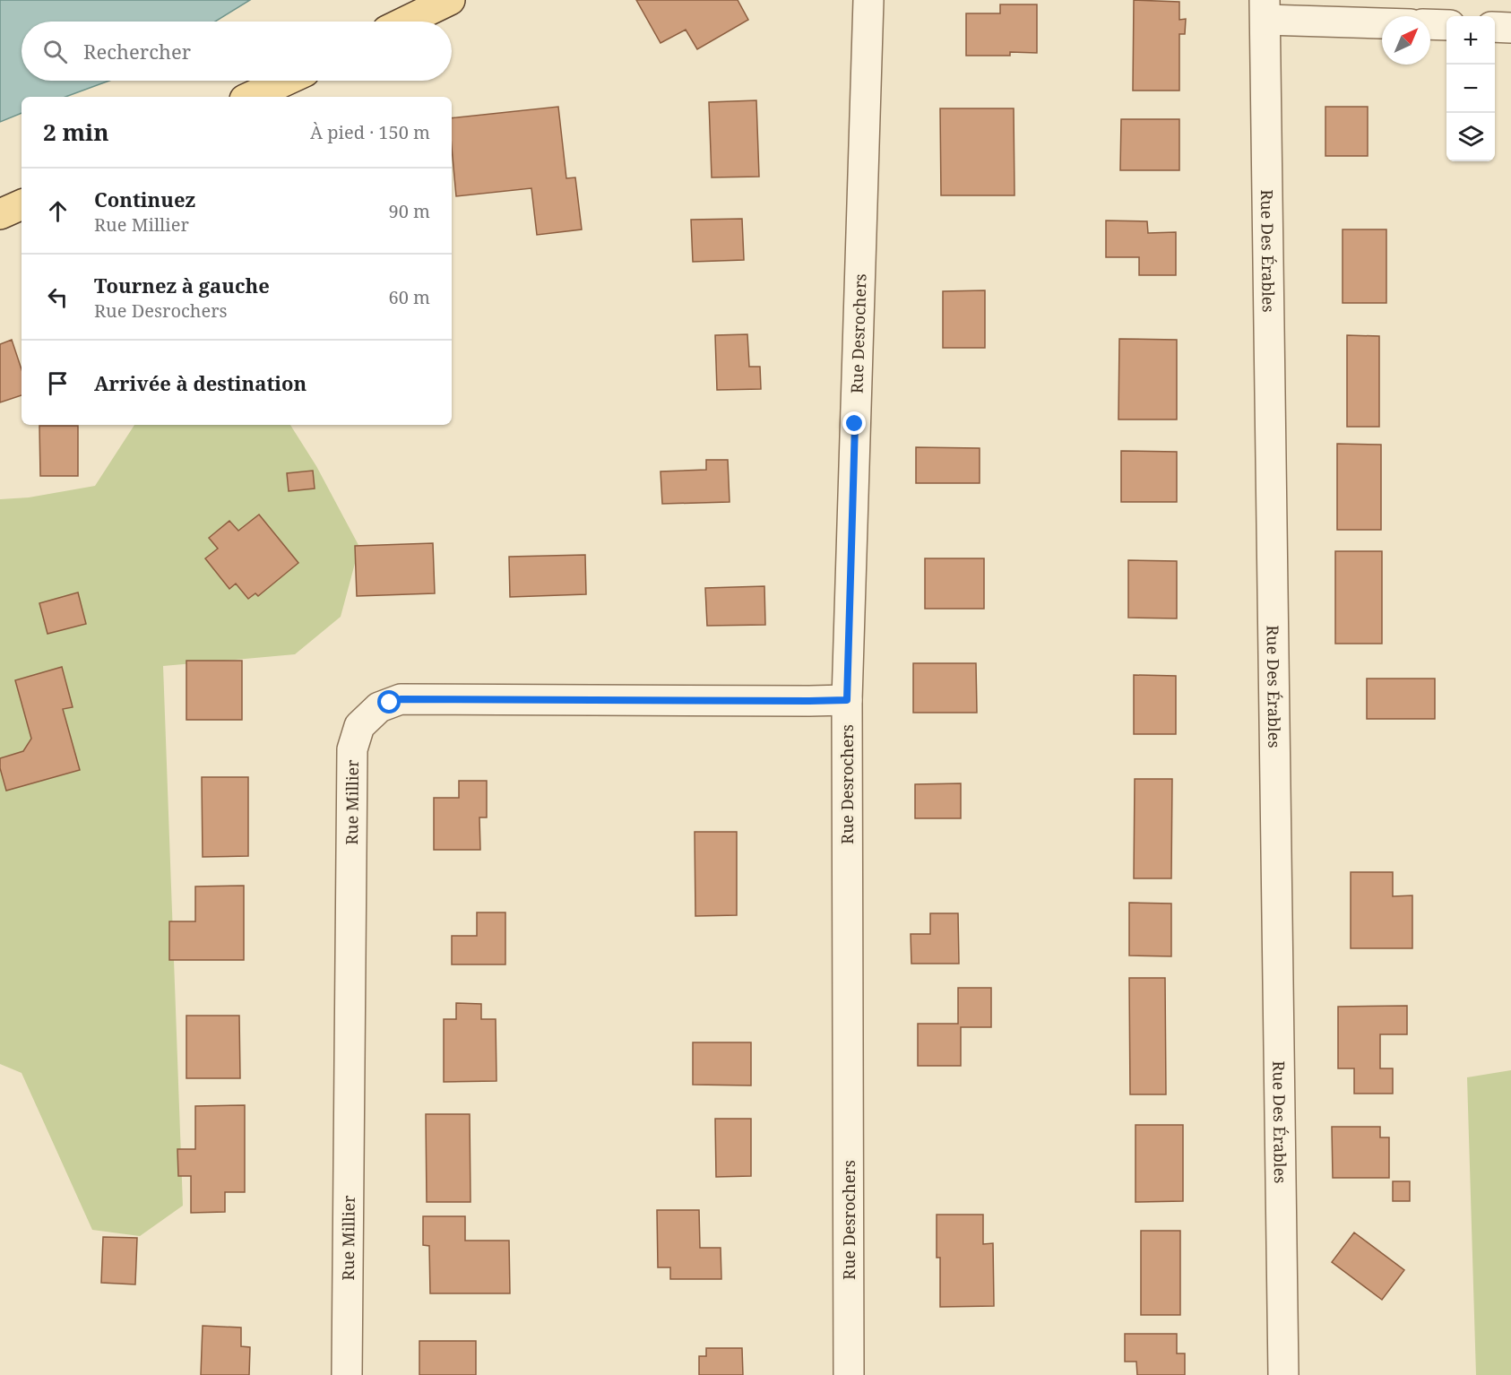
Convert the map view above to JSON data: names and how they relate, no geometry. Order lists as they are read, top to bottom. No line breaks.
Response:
{"streets":{"street":["Rue Des Érables","Rue Desrochers","Rue Millier"]},"crossings":[["Rue Desrochers","Rue Millier"]],"north":"top right","page":{"map_buttons":["+","−"],"search":"Rechercher","heading":["2 min","À pied · 150 m"],"list":[["Continuez","Rue Millier","90 m"],["Tournez à gauche","Rue Desrochers","60 m"],"Arrivée à destination"]}}
